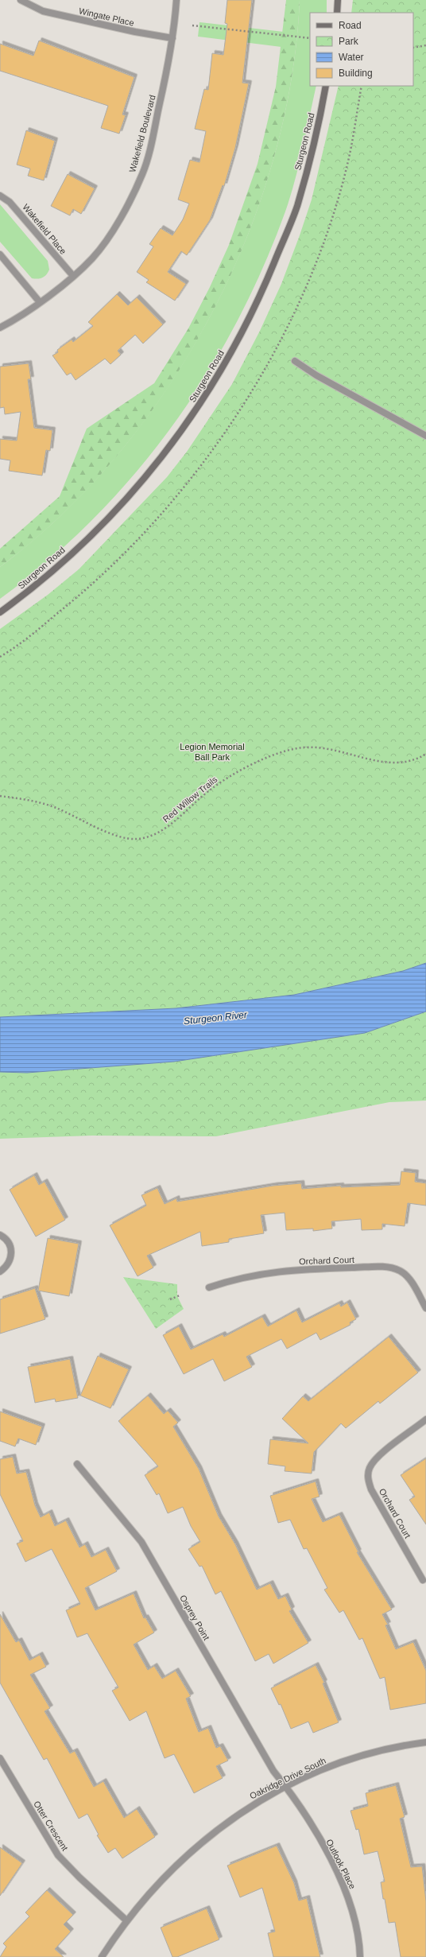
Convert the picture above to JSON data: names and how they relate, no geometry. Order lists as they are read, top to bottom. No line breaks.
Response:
{"streets":{"main road":["Sturgeon Road"],"street":["Wingate Place","Wakefield Boulevard","Wakefield Place","Orchard Court","Osprey Point","Oakridge Drive South","Otter Crescent","Outlook Place"],"path":["Red Willow Trails"]},"crossings":[["Wingate Place","Wakefield Boulevard"],["Wakefield Boulevard","Wakefield Place"],["Osprey Point","Oakridge Drive South"],["Osprey Point","Outlook Place"],["Oakridge Drive South","Otter Crescent"],["Oakridge Drive South","Outlook Place"]],"water":["Sturgeon River"],"parks":["Legion Memorial Ball Park"],"legend":["Road","Park","Water","Building"]}
